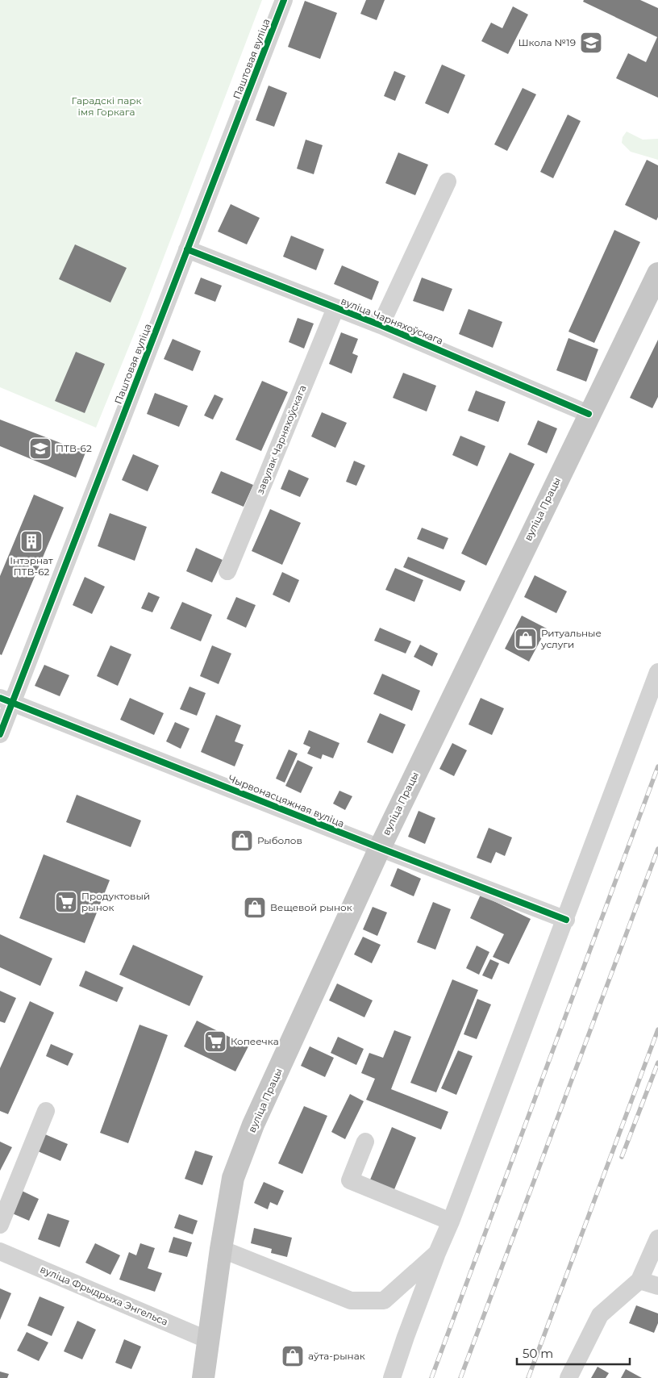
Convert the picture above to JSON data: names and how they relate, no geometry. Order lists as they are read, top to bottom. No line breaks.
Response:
{"streets":{"main road":["вуліца Працы"],"street":["Паштовая вуліца","вуліца Чарняхоўскага","завулак Чарняхоўскага","Чырвонасцяжная вуліца","вуліца Фрыдрыха Энгельса"]},"crossings":[["Паштовая вуліца","вуліца Чарняхоўскага"],["Паштовая вуліца","Чырвонасцяжная вуліца"],["вуліца Чарняхоўскага","завулак Чарняхоўскага"],["вуліца Чарняхоўскага","вуліца Працы"],["вуліца Працы","Чырвонасцяжная вуліца"],["вуліца Працы","вуліца Фрыдрыха Энгельса"]],"parks":["Гарадскі парк імя Горкага"],"places":{"school or university":["Школа №19","ПТВ-62"],"building":["Інтэрнат ПТВ-62"],"shop":["Ритуальные услуги","Рыболов","Вещевой рынок","аўта-рынак"],"supermarket":["Продуктовый рынок","Копеечка"]},"scale_bar":"50 m"}
